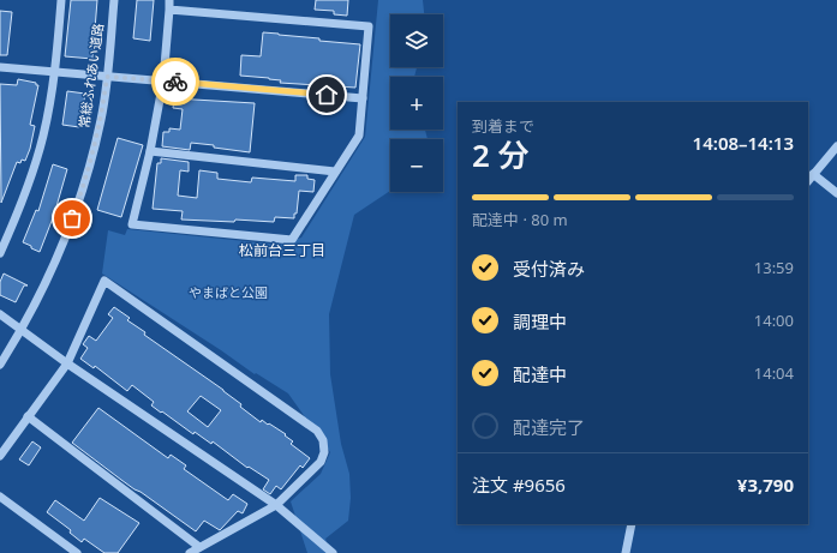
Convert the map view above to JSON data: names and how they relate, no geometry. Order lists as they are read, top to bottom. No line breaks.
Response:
{"streets":{"street":["常総ふれあい道路"]},"districts":["松前台三丁目"],"parks":["やまばと公園"],"page":{"map_buttons":["+","−"],"heading":["2 分","到着まで","14:08–14:13"],"panel":["注文 #9656","¥3,790"],"bar":"配達中 · 80 m","list":[["受付済み","13:59"],["調理中","14:00"],["配達中","14:04"],"配達完了"]}}
